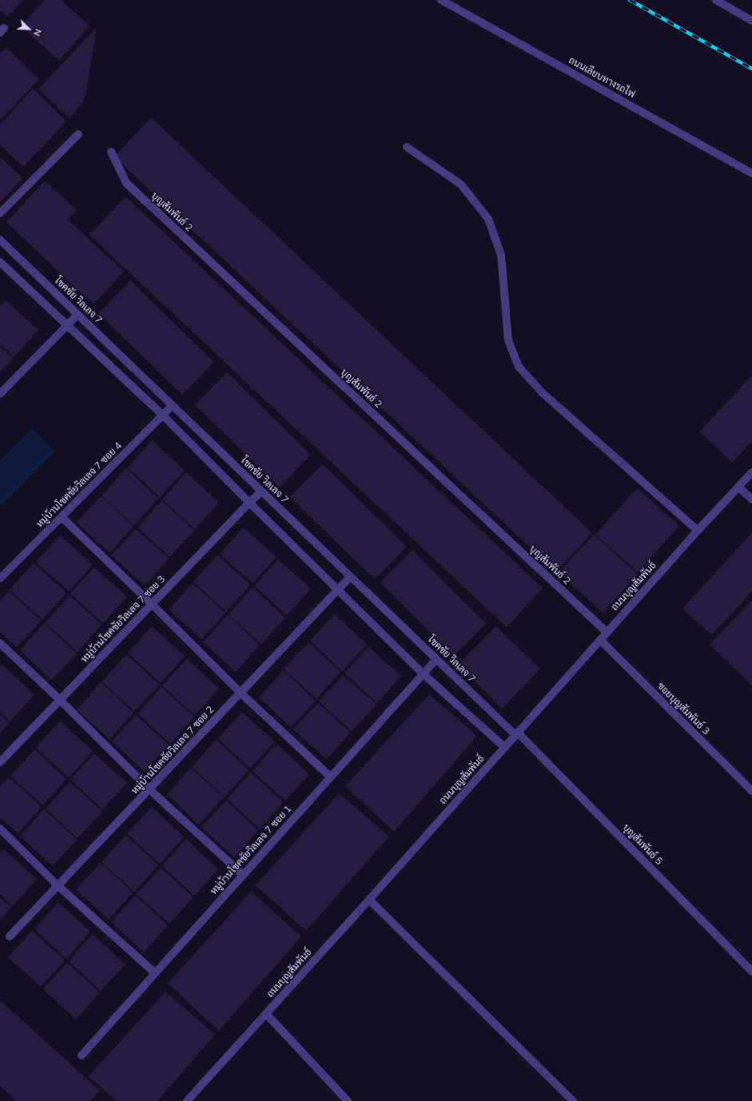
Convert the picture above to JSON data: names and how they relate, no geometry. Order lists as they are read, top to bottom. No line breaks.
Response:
{"streets":{"street":["ถนนเลียบทางรถไฟ","บุญสัมพันธ์ 2","โชคชัย วิลเลจ 7","หมู่บ้านโชคชัยวิลเลจ 7 ซอย 4","ถนนบุญสัมพันธ์","หมู่บ้านโชคชัยวิลเลจ 7 ซอย 3","ซอยบุญสัมพันธ์ 3","หมู่บ้านโชคชัยวิลเลจ 7 ซอย 2","บุญสัมพันธ์ 5","หมู่บ้านโชคชัยวิลเลจ 7 ซอย 1"]},"crossings":[["บุญสัมพันธ์ 2","ถนนบุญสัมพันธ์"],["โชคชัย วิลเลจ 7","หมู่บ้านโชคชัยวิลเลจ 7 ซอย 4"],["โชคชัย วิลเลจ 7","ถนนบุญสัมพันธ์"],["โชคชัย วิลเลจ 7","หมู่บ้านโชคชัยวิลเลจ 7 ซอย 3"],["โชคชัย วิลเลจ 7","หมู่บ้านโชคชัยวิลเลจ 7 ซอย 2"],["โชคชัย วิลเลจ 7","บุญสัมพันธ์ 5"],["โชคชัย วิลเลจ 7","หมู่บ้านโชคชัยวิลเลจ 7 ซอย 1"],["ถนนบุญสัมพันธ์","ซอยบุญสัมพันธ์ 3"],["ถนนบุญสัมพันธ์","บุญสัมพันธ์ 5"]],"north":"bottom right"}
